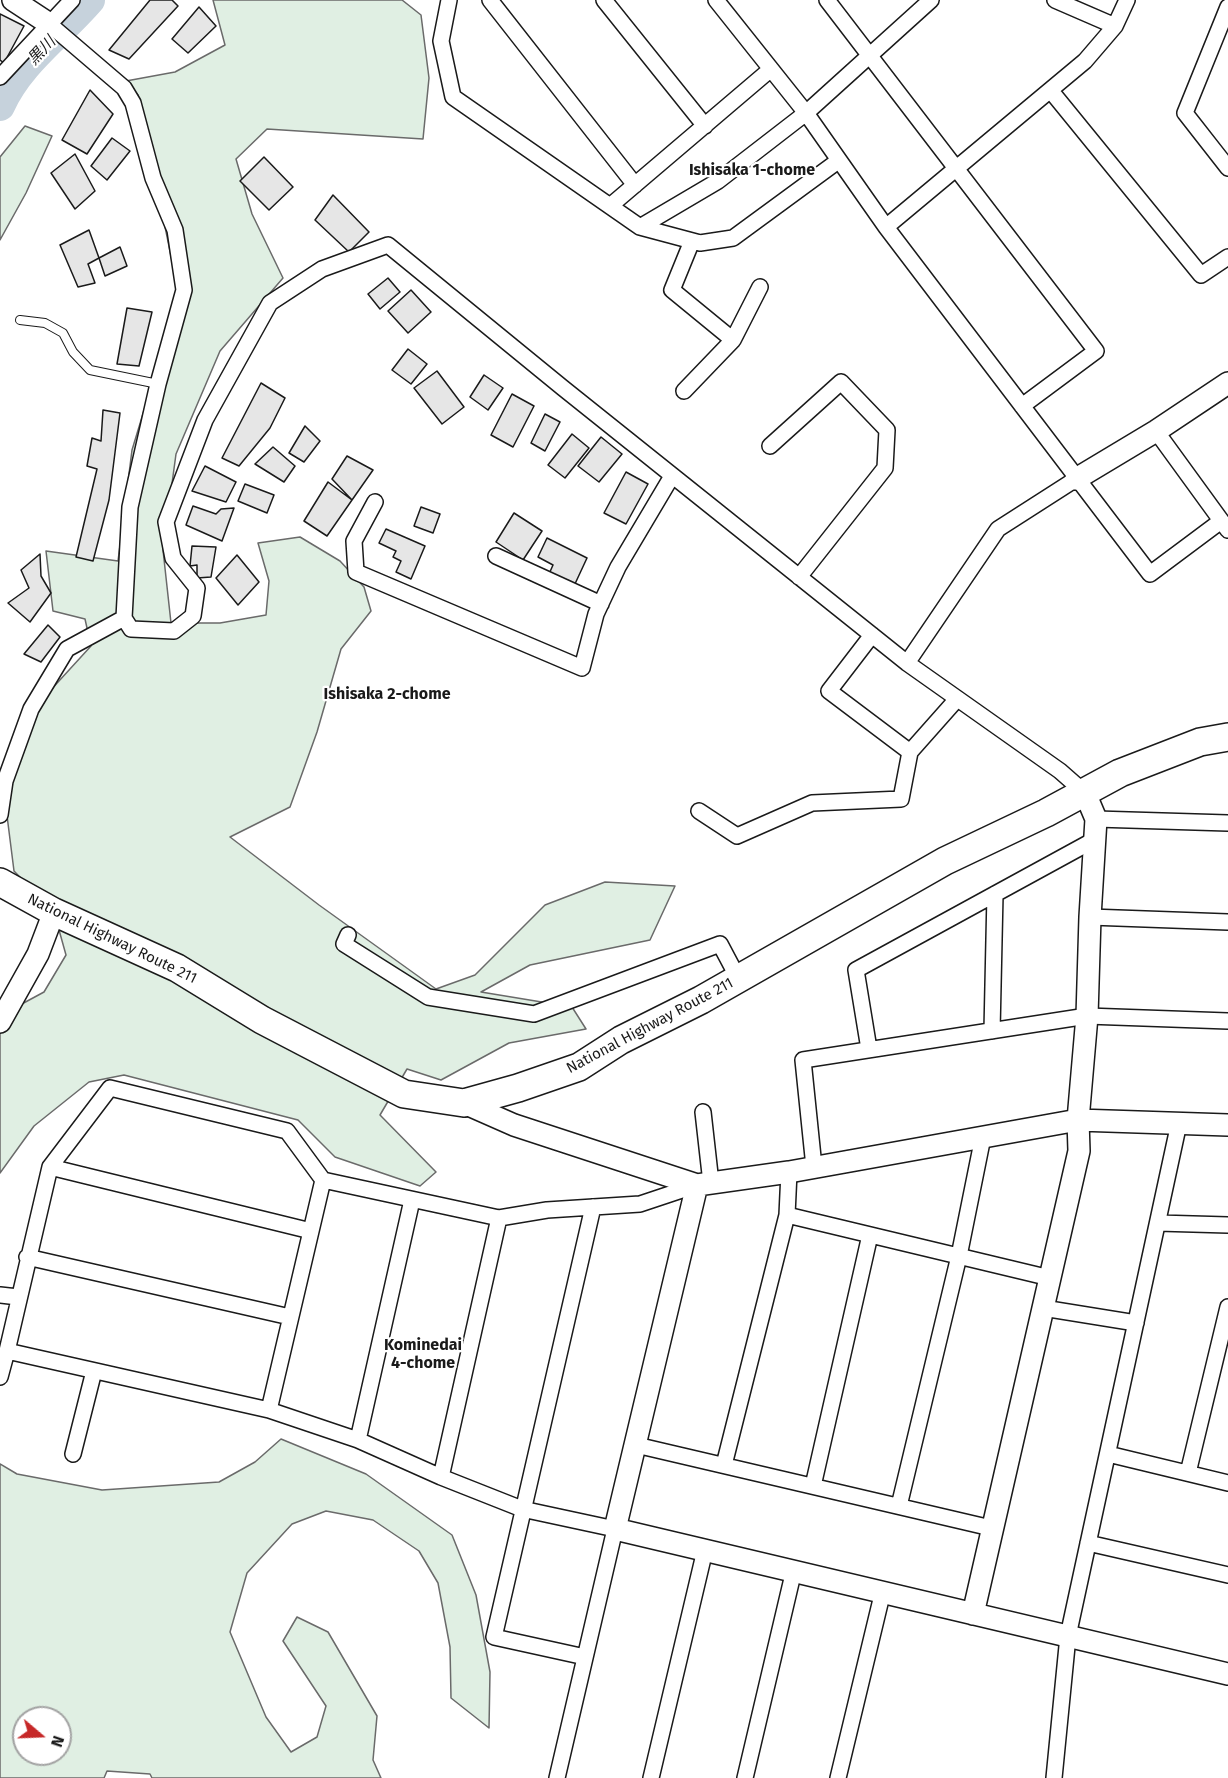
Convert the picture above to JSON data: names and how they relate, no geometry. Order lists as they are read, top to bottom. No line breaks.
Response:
{"streets":{"highway":["National Highway Route 211"]},"districts":["Ishisaka 1-chome","Ishisaka 2-chome","Kominedai 4-chome"],"water":["黒川"],"north":"right"}
